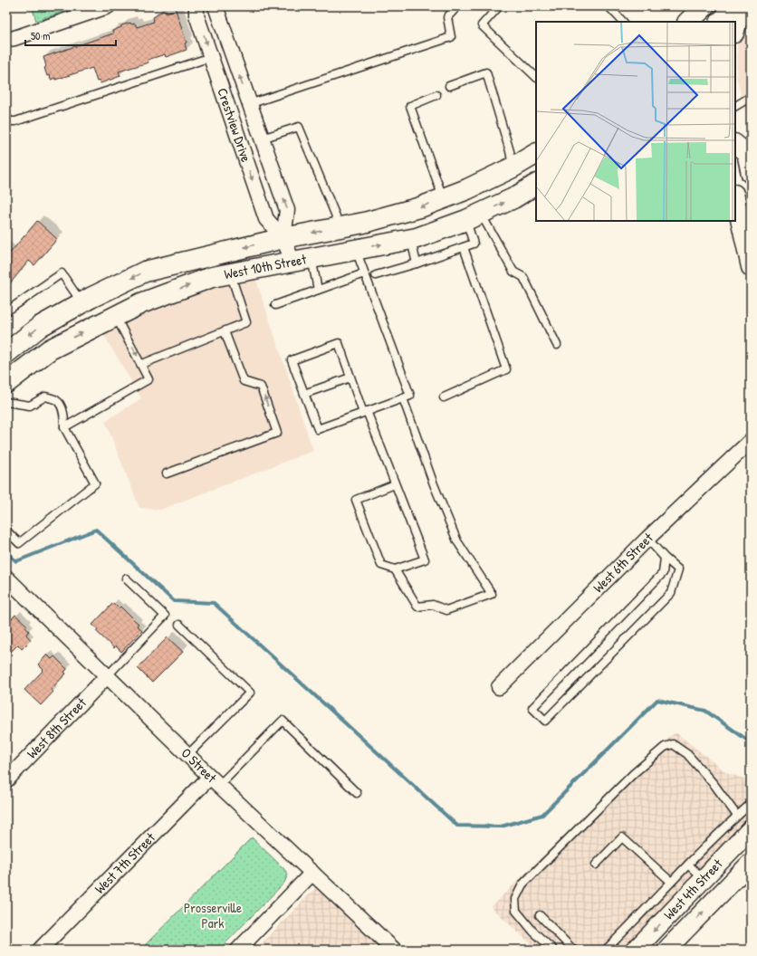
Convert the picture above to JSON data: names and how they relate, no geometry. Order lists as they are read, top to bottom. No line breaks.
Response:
{"streets":{"main road":["West 10th Street"],"street":["Crestview Drive","West 6th Street","West 8th Street","O Street","West 7th Street","West 4th Street"]},"crossings":[["Crestview Drive","West 10th Street"],["West 8th Street","O Street"],["O Street","West 7th Street"]],"parks":["Prosserville Park"],"scale_bar":"50 m"}
